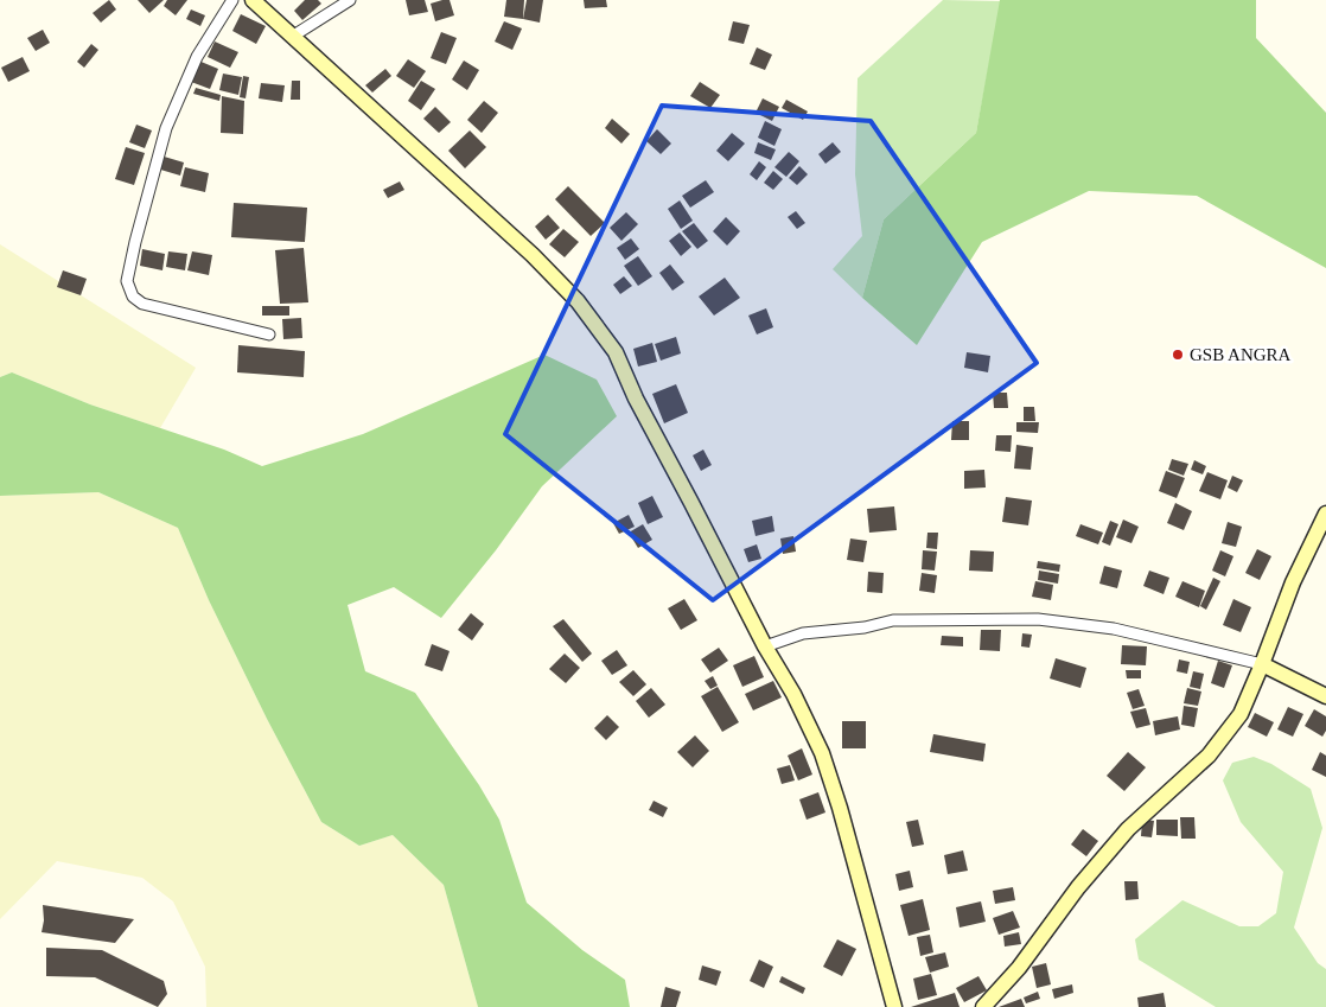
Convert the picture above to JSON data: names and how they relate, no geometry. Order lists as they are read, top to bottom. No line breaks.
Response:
{"places":["GSB ANGRA"]}
